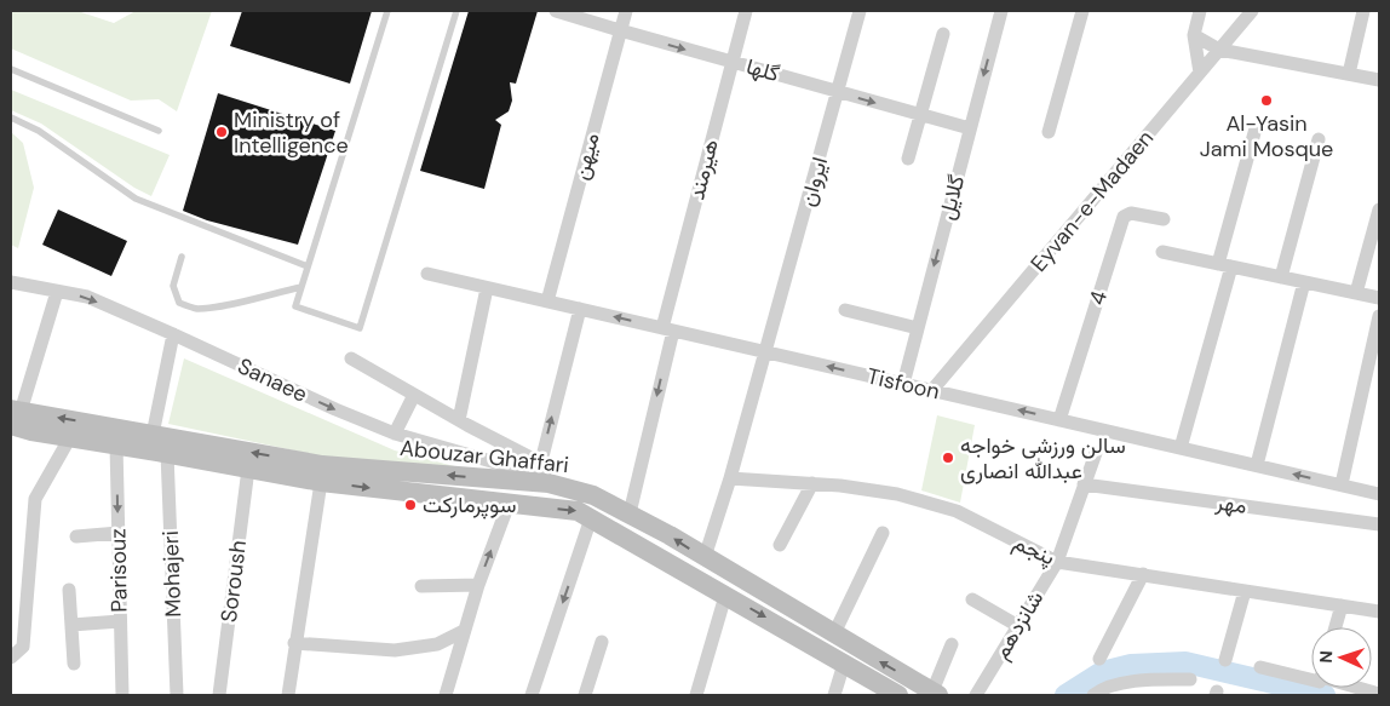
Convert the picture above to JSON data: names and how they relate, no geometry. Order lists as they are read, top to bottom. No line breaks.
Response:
{"streets":{"main road":["Abouzar Ghaffari"],"street":["گلها","میهن","هیرمند","ایروان","گلایل","Eyvan-e-Madaen","4","Sanaee","Tisfoon","مهر","پنجم","Parisouz","Mohajeri","Soroush","شانزدهم"]},"crossings":[["گلها","میهن"],["گلها","هیرمند"],["گلها","ایروان"],["گلها","گلایل"],["میهن","Tisfoon"],["هیرمند","Tisfoon"],["هیرمند","Abouzar Ghaffari"],["ایروان","Tisfoon"],["ایروان","Abouzar Ghaffari"],["ایروان","پنجم"],["گلایل","Tisfoon"],["Eyvan-e-Madaen","Tisfoon"],["4","Tisfoon"],["Sanaee","Abouzar Ghaffari"],["Abouzar Ghaffari","Parisouz"],["Abouzar Ghaffari","Mohajeri"],["Abouzar Ghaffari","Soroush"],["مهر","شانزدهم"],["پنجم","شانزدهم"]],"one_way":["گلها","Sanaee","Tisfoon"],"places":["Al-Yasin Jami Mosque","Ministry of Intelligence","سالن ورزشی خواجه عبدالله انصاری","سوپرمارکت"],"north":"left"}
